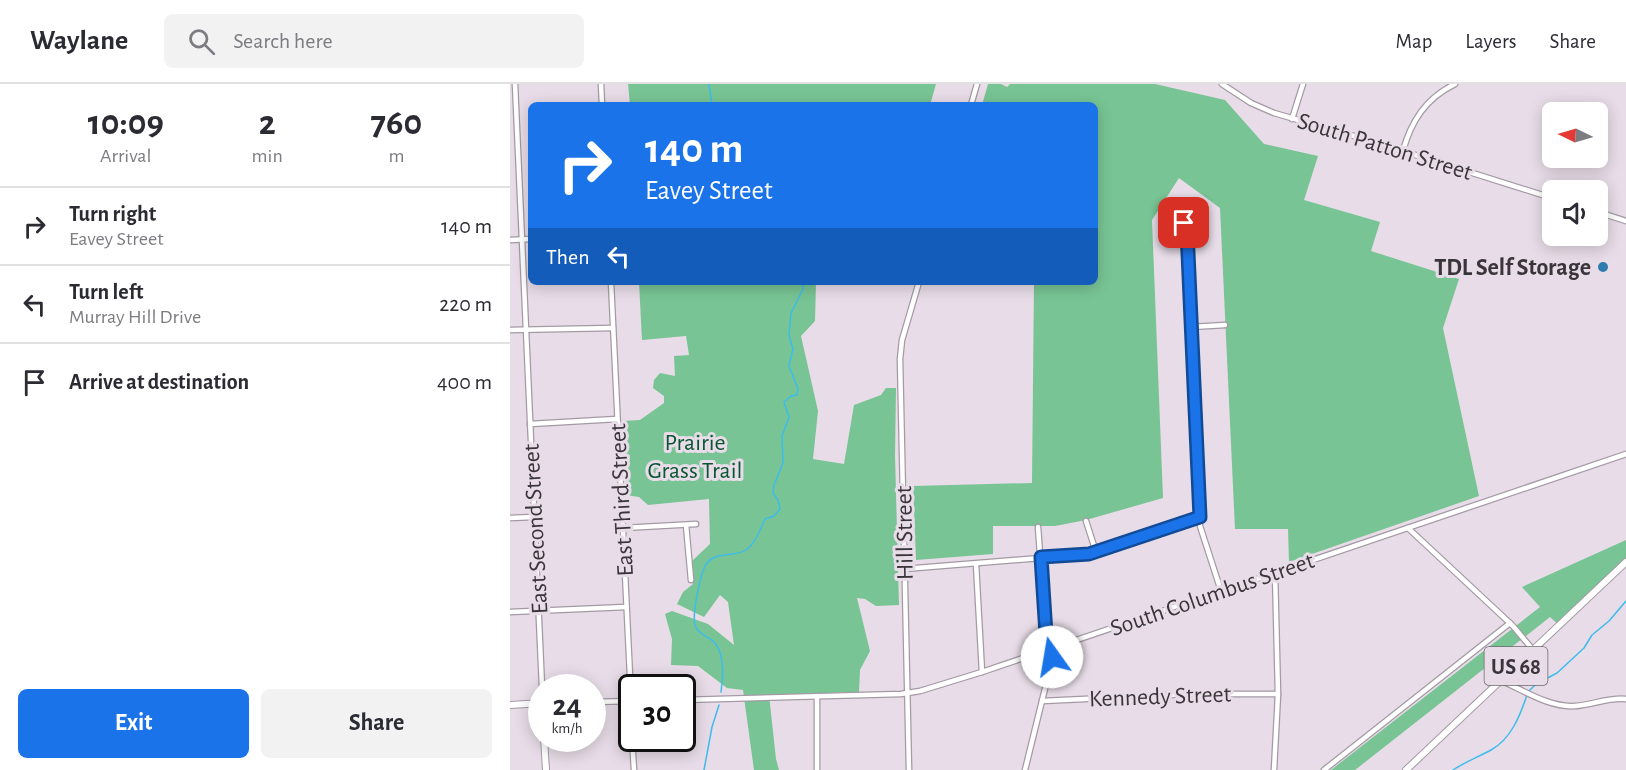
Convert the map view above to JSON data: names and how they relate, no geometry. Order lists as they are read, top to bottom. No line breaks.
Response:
{"streets":{"main road":["US 68"],"street":["South Patton Street","East Third Street","East Second Street","Hill Street","South Columbus Street","Kennedy Street"]},"crossings":[["Hill Street","South Columbus Street"]],"parks":["Prairie Grass Trail"],"places":["TDL Self Storage"],"north":"left","page":{"header":"Waylane","search":"Search here","nav":["Map","Layers","Share"],"eta":["10:09","Arrival","2","min","760","m"],"turn":["140 m","Eavey Street"],"list":[{"name":"Turn right","note":"Eavey Street","value":"140 m"},{"name":"Turn left","note":"Murray Hill Drive","value":"220 m"},{"name":"Arrive at destination","value":"400 m"}],"then":"Then","speed":"24 km/h","limit":"30","buttons":["Exit","Share"]}}
